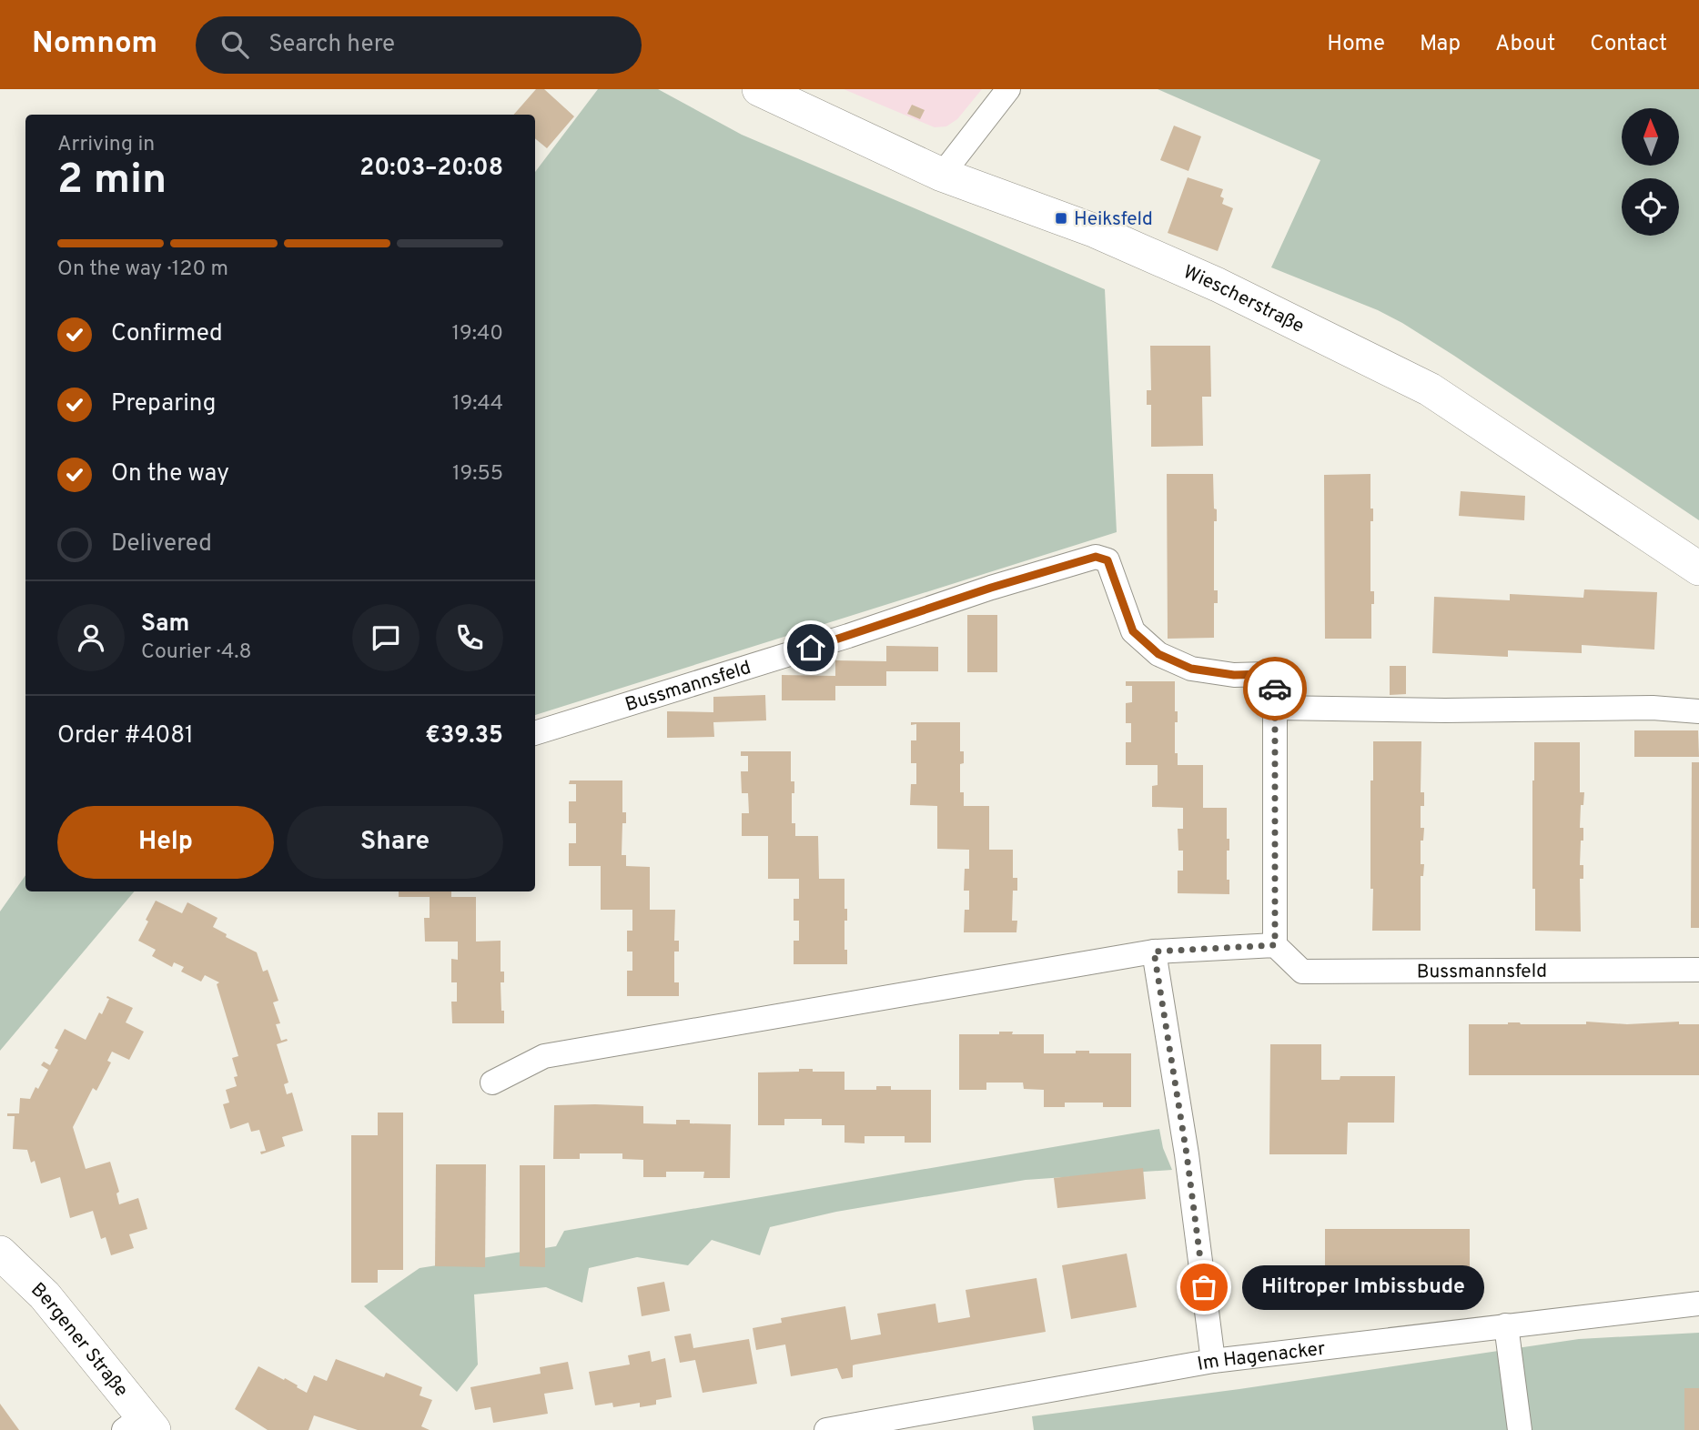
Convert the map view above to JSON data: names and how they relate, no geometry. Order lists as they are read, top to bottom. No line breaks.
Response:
{"streets":{"main road":["Wiescherstraße","Bergener Straße"],"street":["Bussmannsfeld","Im Hagenacker"]},"places":{"transit":["Heiksfeld"],"other":["Hiltroper Imbissbude"]},"north":"top","page":{"header":"Nomnom","search":"Search here","nav":["Home","Map","About","Contact"],"heading":["2 min","Arriving in","20:03–20:08"],"panel":["Sam","Courier · 4.8","Order #4081","€39.35"],"bar":"On the way · 120 m","list":[["Confirmed","19:40"],["Preparing","19:44"],["On the way","19:55"],"Delivered"],"buttons":["Help","Share"],"bubble":"Hiltroper Imbissbude"}}
